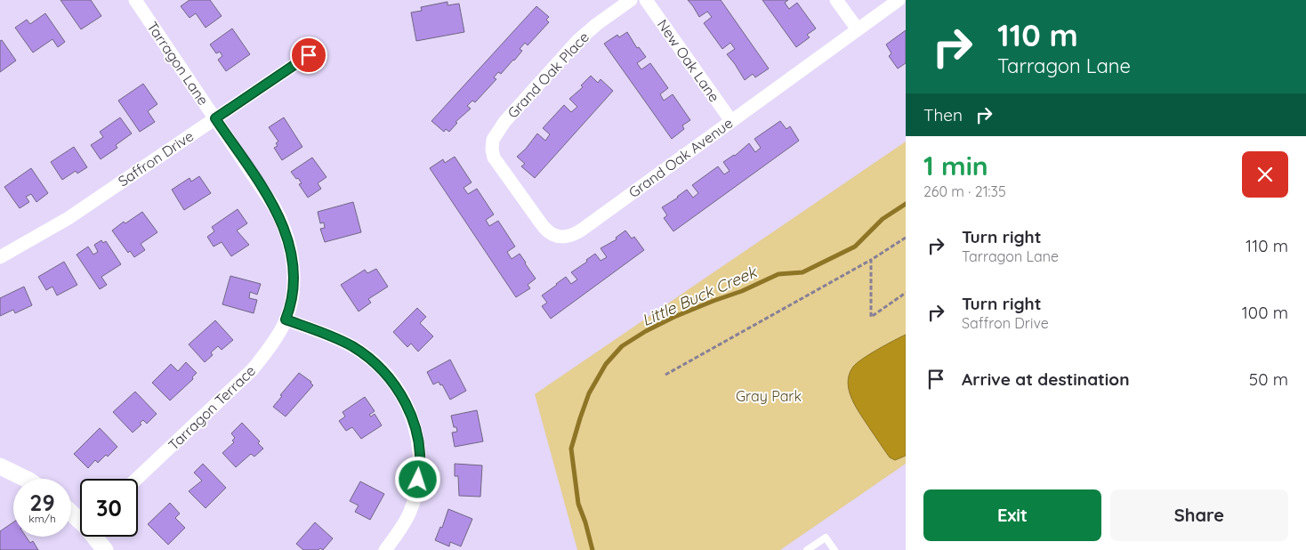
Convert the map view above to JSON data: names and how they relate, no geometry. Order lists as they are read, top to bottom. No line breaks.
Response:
{"streets":{"street":["New Oak Lane","Tarragon Lane","Grand Oak Place","Grand Oak Avenue","Saffron Drive","Tarragon Terrace"]},"crossings":[["New Oak Lane","Grand Oak Avenue"],["Tarragon Lane","Saffron Drive"],["Tarragon Lane","Tarragon Terrace"],["Grand Oak Place","Grand Oak Avenue"]],"water":["Little Buck Creek"],"parks":["Gray Park"],"page":{"turn":["110 m","Tarragon Lane"],"then":"Then","heading":["1 min","260 m · 21:35"],"list":[{"name":"Turn right","note":"Tarragon Lane","value":"110 m"},{"name":"Turn right","note":"Saffron Drive","value":"100 m"},{"name":"Arrive at destination","value":"50 m"}],"speed":"29 km/h","limit":"30","buttons":["Exit","Share"]}}
